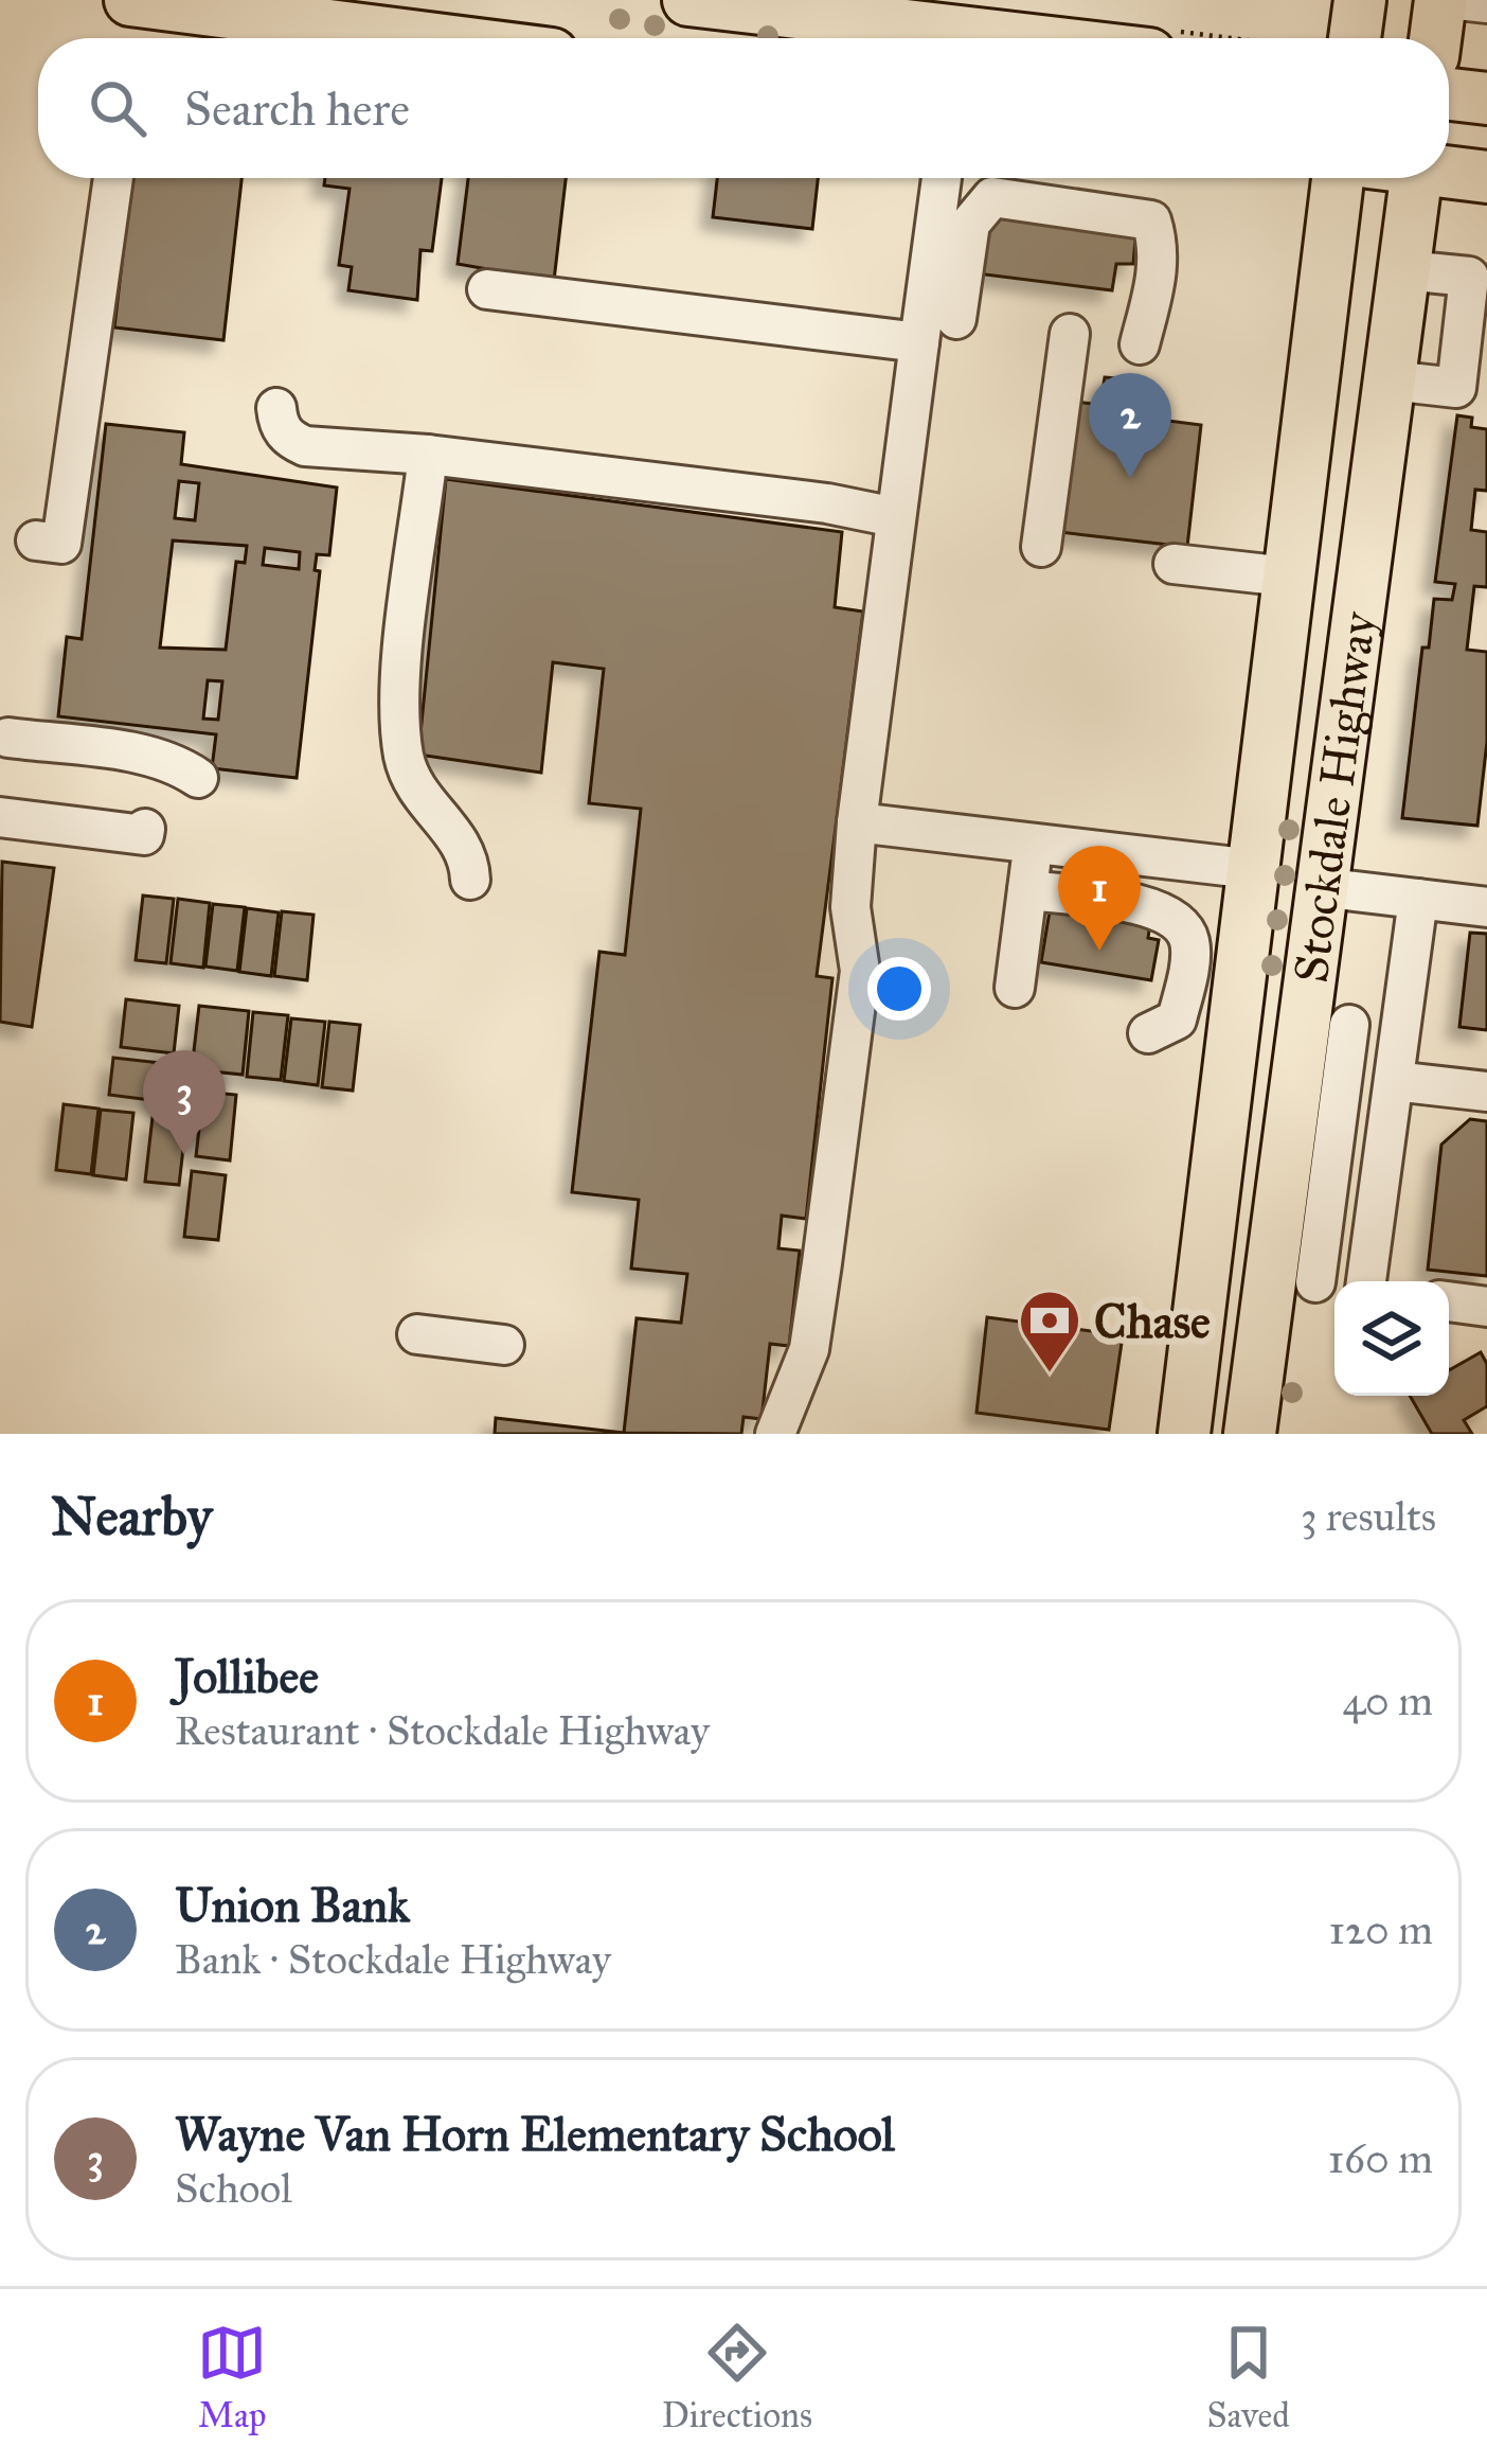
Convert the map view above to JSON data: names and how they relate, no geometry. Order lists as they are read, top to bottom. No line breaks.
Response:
{"streets":{"main road":["Stockdale Highway"]},"places":{"bank":["Chase"]},"page":{"search":"Search here","pins":["2","1","3"],"heading":["Nearby","3 results"],"list":[{"mark":"1","name":"Jollibee","note":"Restaurant · Stockdale Highway","value":"40 m"},{"mark":"2","name":"Union Bank","note":"Bank · Stockdale Highway","value":"120 m"},{"mark":"3","name":"Wayne Van Horn Elementary School","note":"School","value":"160 m"}],"nav":["Map","Directions","Saved"]}}
